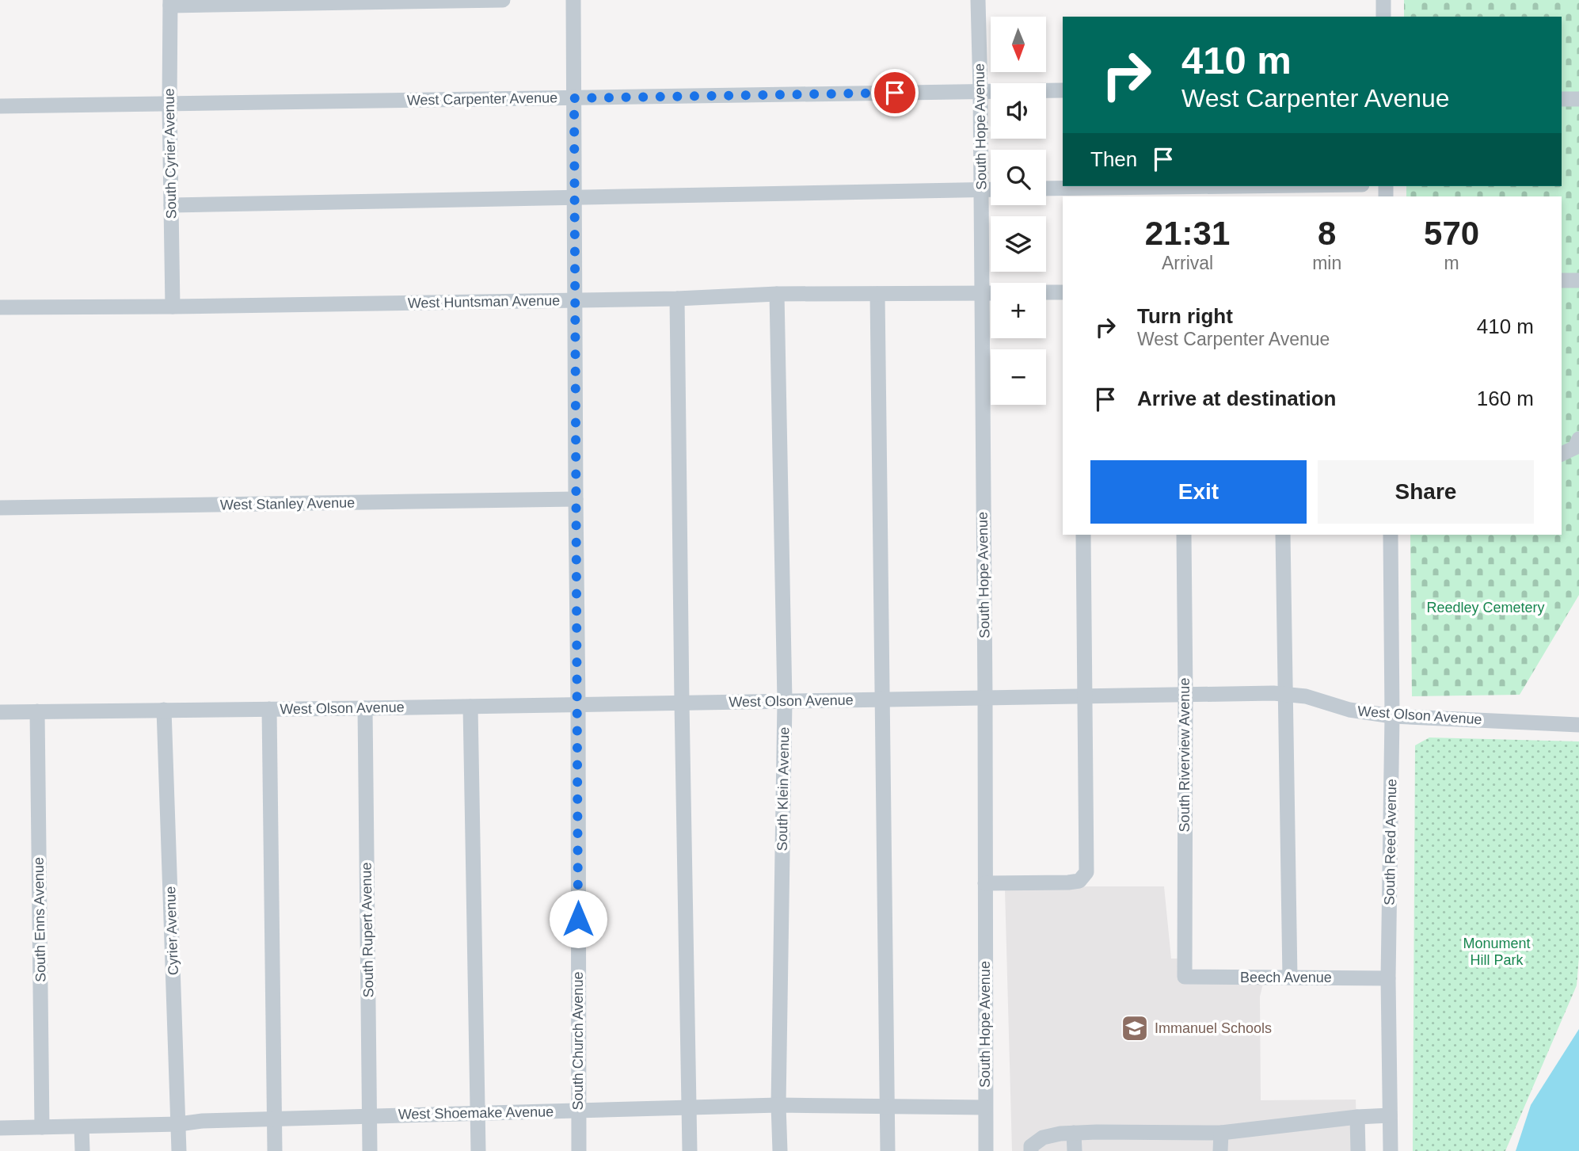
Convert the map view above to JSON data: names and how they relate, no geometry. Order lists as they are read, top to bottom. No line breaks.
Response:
{"streets":{"street":["West Carpenter Avenue","South Hope Avenue","South Cyrier Avenue","West Huntsman Avenue","West Stanley Avenue","West Olson Avenue","South Riverview Avenue","South Klein Avenue","South Reed Avenue","South Enns Avenue","South Rupert Avenue","Cyrier Avenue","Beech Avenue","South Church Avenue","West Shoemake Avenue"]},"crossings":[["West Carpenter Avenue","South Hope Avenue"],["West Carpenter Avenue","South Cyrier Avenue"],["West Carpenter Avenue","South Church Avenue"],["South Hope Avenue","West Huntsman Avenue"],["South Hope Avenue","West Olson Avenue"],["South Hope Avenue","West Shoemake Avenue"],["South Cyrier Avenue","West Huntsman Avenue"],["West Huntsman Avenue","South Klein Avenue"],["West Huntsman Avenue","South Church Avenue"],["West Stanley Avenue","South Church Avenue"],["West Olson Avenue","South Riverview Avenue"],["West Olson Avenue","South Klein Avenue"],["West Olson Avenue","South Reed Avenue"],["West Olson Avenue","South Enns Avenue"],["West Olson Avenue","South Rupert Avenue"],["West Olson Avenue","Cyrier Avenue"],["West Olson Avenue","South Church Avenue"],["South Riverview Avenue","Beech Avenue"],["South Klein Avenue","West Shoemake Avenue"],["South Reed Avenue","Beech Avenue"],["South Enns Avenue","West Shoemake Avenue"],["South Rupert Avenue","West Shoemake Avenue"],["Cyrier Avenue","West Shoemake Avenue"],["South Church Avenue","West Shoemake Avenue"]],"parks":["Reedley Cemetery","Monument Hill Park"],"places":{"school or university":["Immanuel Schools"]},"north":"bottom","page":{"map_buttons":["+","−"],"turn":["410 m","West Carpenter Avenue"],"then":"Then","eta":["21:31","Arrival","8","min","570","m"],"list":[{"name":"Turn right","note":"West Carpenter Avenue","value":"410 m"},{"name":"Arrive at destination","value":"160 m"}],"buttons":["Exit","Share"]}}
